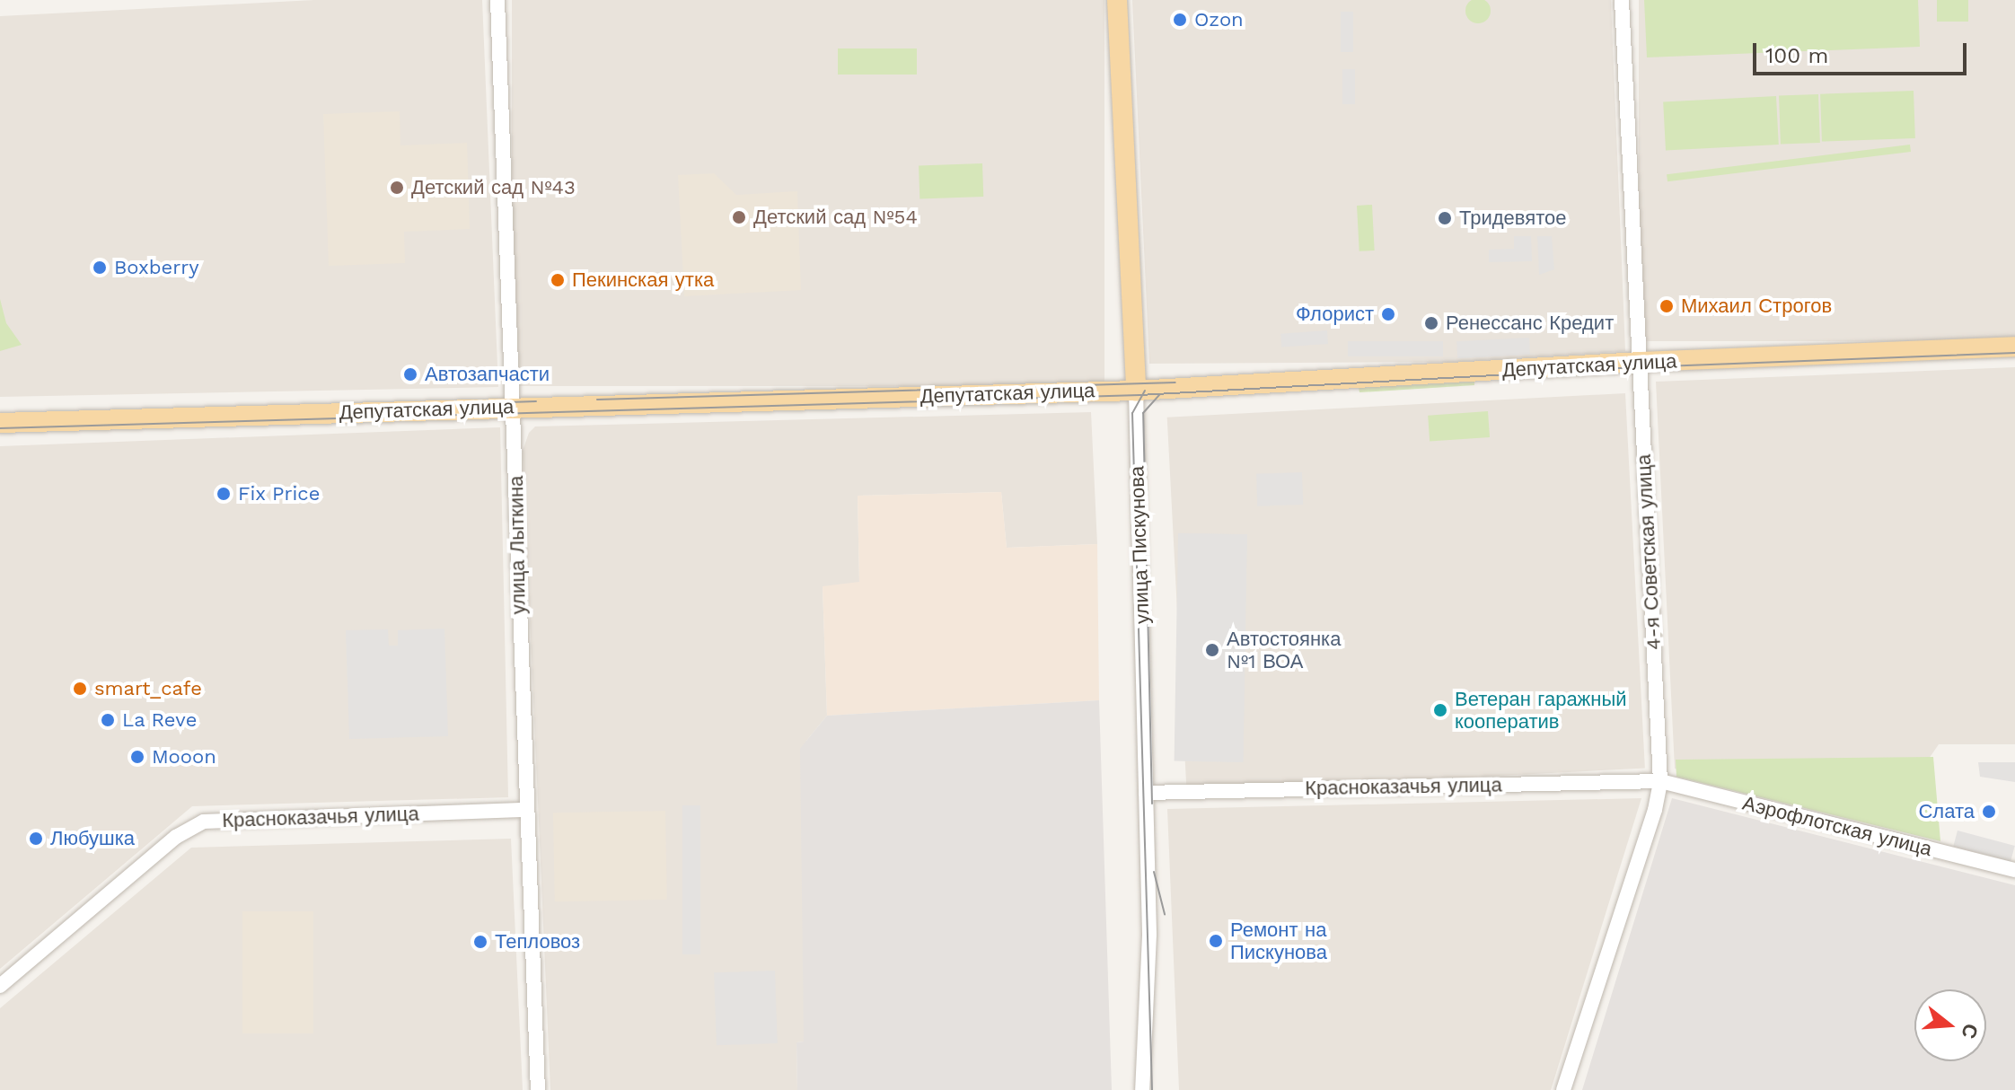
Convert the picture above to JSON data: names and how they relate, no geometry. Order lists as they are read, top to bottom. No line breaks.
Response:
{"streets":{"main road":["Депутатская улица","улица Пискунова"],"street":["улица Лыткина","4-я Советская улица","Красноказачья улица","Аэрофлотская улица"]},"crossings":[["Депутатская улица","улица Лыткина"],["Депутатская улица","улица Пискунова"],["Депутатская улица","4-я Советская улица"],["улица Лыткина","Красноказачья улица"],["улица Пискунова","Красноказачья улица"],["4-я Советская улица","Красноказачья улица"],["4-я Советская улица","Аэрофлотская улица"],["Красноказачья улица","Аэрофлотская улица"]],"places":["Ozon","Детский сад №43","Детский сад №54","Тридевятое","Boxberry","Пекинская утка","Михаил Строгов","Флорист","Ренессанс Кредит","Автозапчасти","Fix Price","Автостоянка №1 ВОА","smart_cafe","Ветеран гаражный кооператив","La Reve","Mooon","Слата","Любушка","Ремонт на Пискунова","Тепловоз"],"scale_bar":"100 m","north":"right"}
